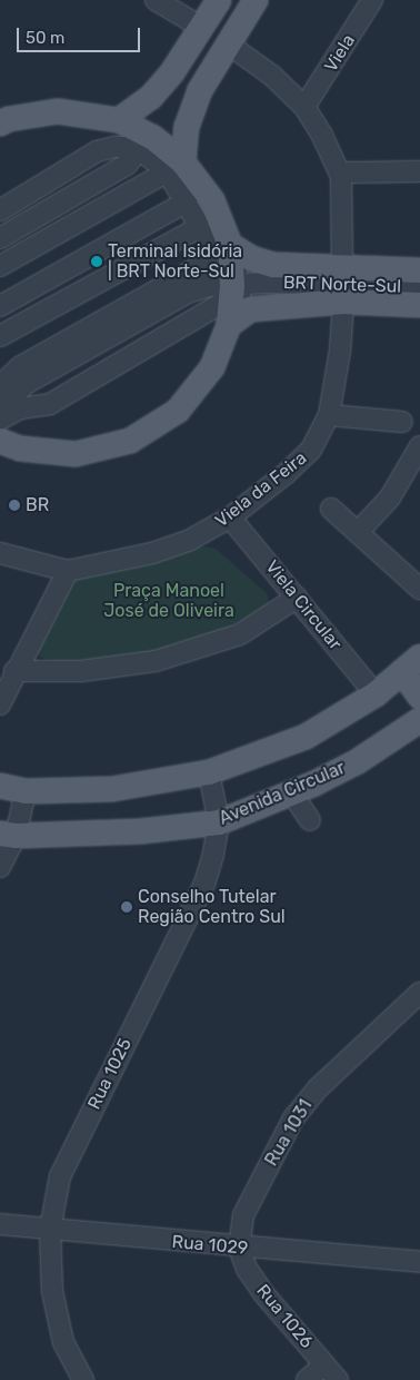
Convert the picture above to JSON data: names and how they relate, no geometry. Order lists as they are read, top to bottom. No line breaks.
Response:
{"streets":{"main road":["Avenida Circular"],"street":["Viela","BRT Norte-Sul","Viela da Feira","Viela Circular","Rua 1025","Rua 1031","Rua 1029","Rua 1026"]},"crossings":[["Viela da Feira","Viela Circular"],["Avenida Circular","Rua 1025"],["Rua 1025","Rua 1029"],["Rua 1031","Rua 1029"],["Rua 1031","Rua 1026"],["Rua 1029","Rua 1026"]],"parks":["Praça Manoel José de Oliveira"],"places":["Terminal Isidória | BRT Norte-Sul","BR","Conselho Tutelar Região Centro Sul"],"scale_bar":"50 m"}
